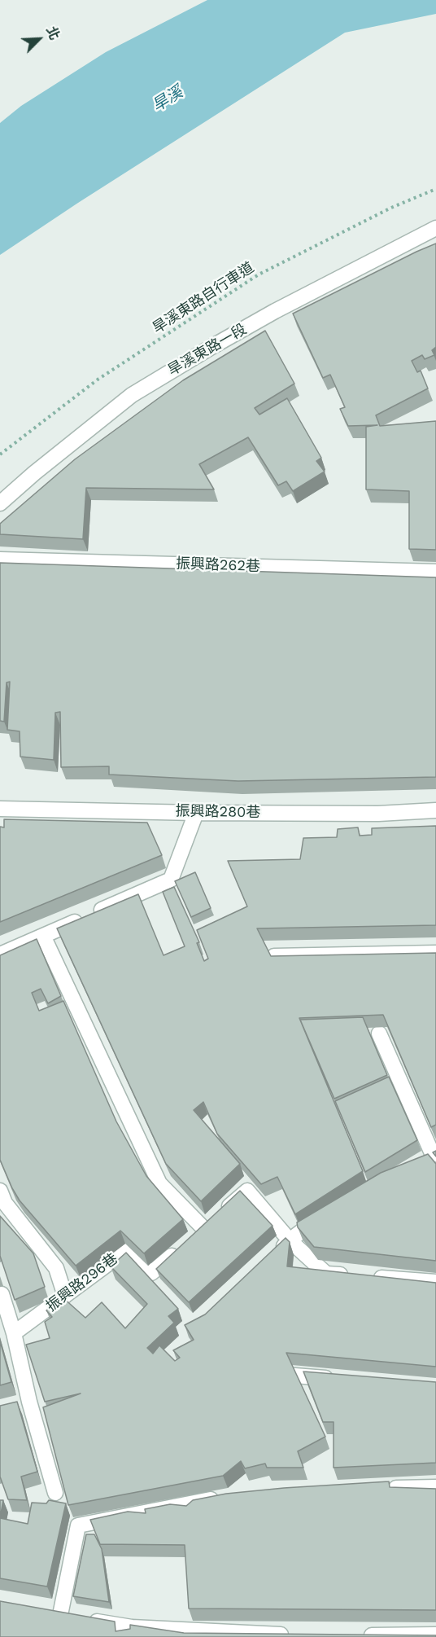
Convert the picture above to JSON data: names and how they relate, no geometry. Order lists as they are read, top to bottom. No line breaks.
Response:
{"streets":{"street":["旱溪東路一段","振興路262巷","振興路280巷","振興路296巷"],"path":["旱溪東路自行車道"]},"water":["旱溪"],"north":"top right"}
